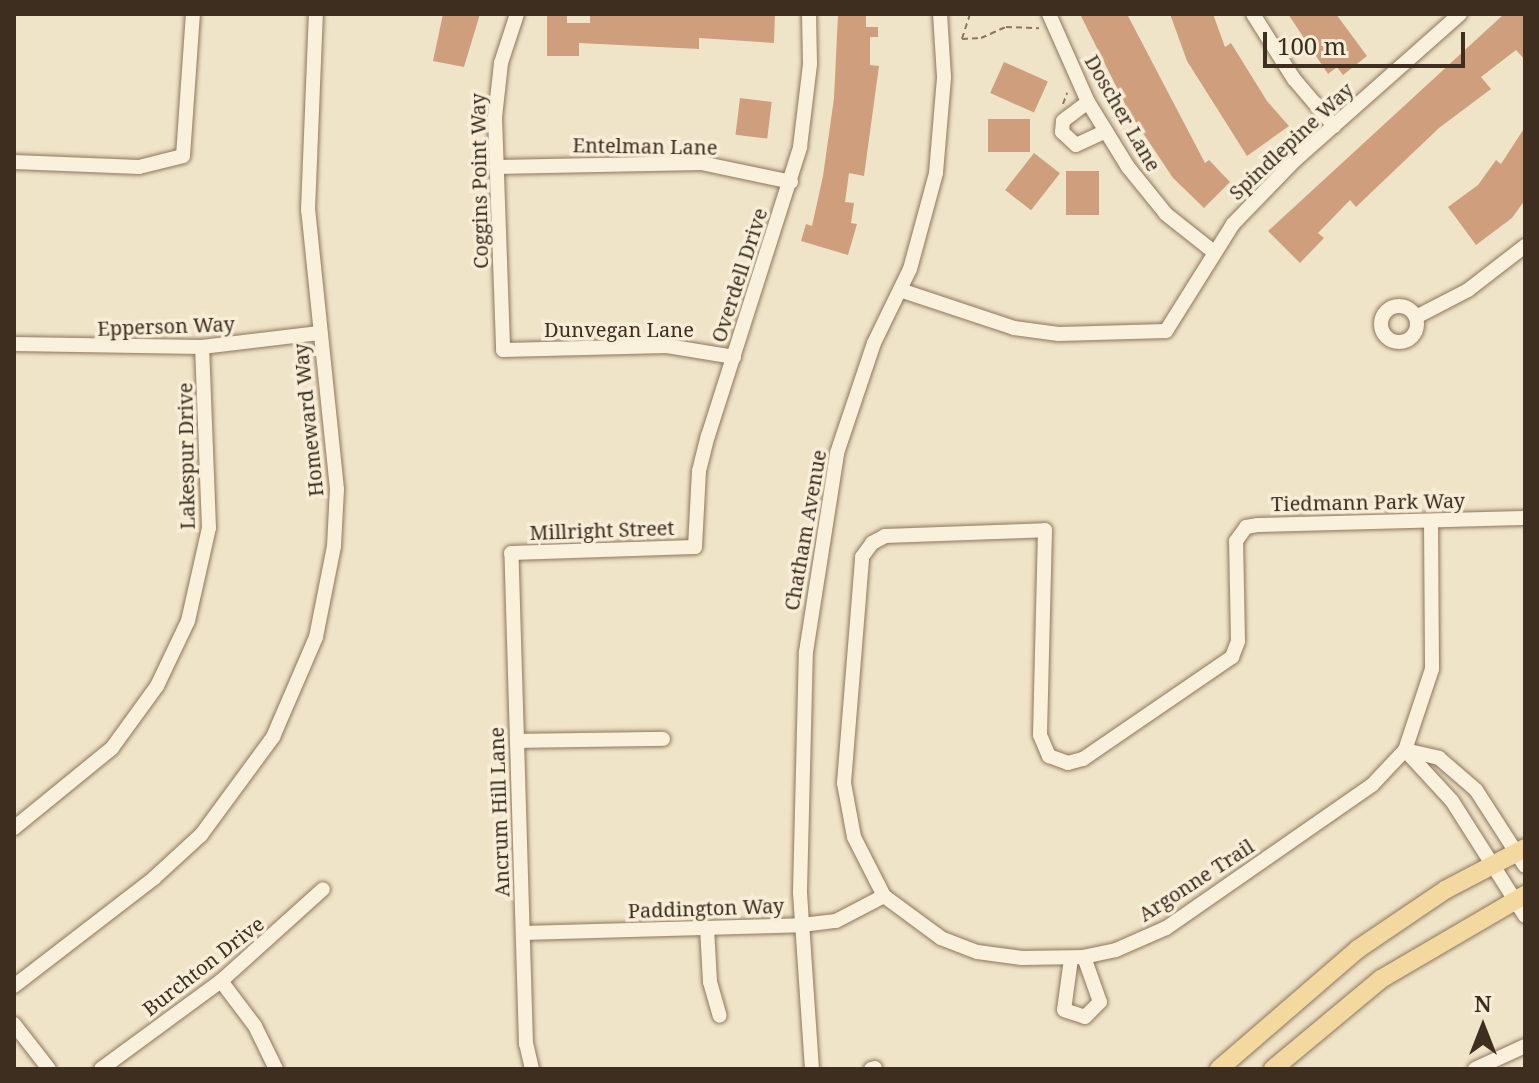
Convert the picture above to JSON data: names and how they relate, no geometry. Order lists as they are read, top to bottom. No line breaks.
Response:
{"streets":{"street":["Doscher Lane","Spindlepine Way","Entelman Lane","Coggins Point Way","Overdell Drive","Epperson Way","Dunvegan Lane","Homeward Way","Lakespur Drive","Tiedmann Park Way","Millright Street","Chatham Avenue","Ancrum Hill Lane","Argonne Trail","Paddington Way","Burchton Drive"]},"crossings":[["Doscher Lane","Spindlepine Way"],["Spindlepine Way","Chatham Avenue"],["Entelman Lane","Coggins Point Way"],["Entelman Lane","Overdell Drive"],["Coggins Point Way","Dunvegan Lane"],["Overdell Drive","Dunvegan Lane"],["Overdell Drive","Millright Street"],["Epperson Way","Homeward Way"],["Epperson Way","Lakespur Drive"],["Tiedmann Park Way","Argonne Trail"],["Millright Street","Ancrum Hill Lane"],["Chatham Avenue","Paddington Way"],["Ancrum Hill Lane","Paddington Way"],["Argonne Trail","Paddington Way"]],"scale_bar":"100 m","north":"top"}
